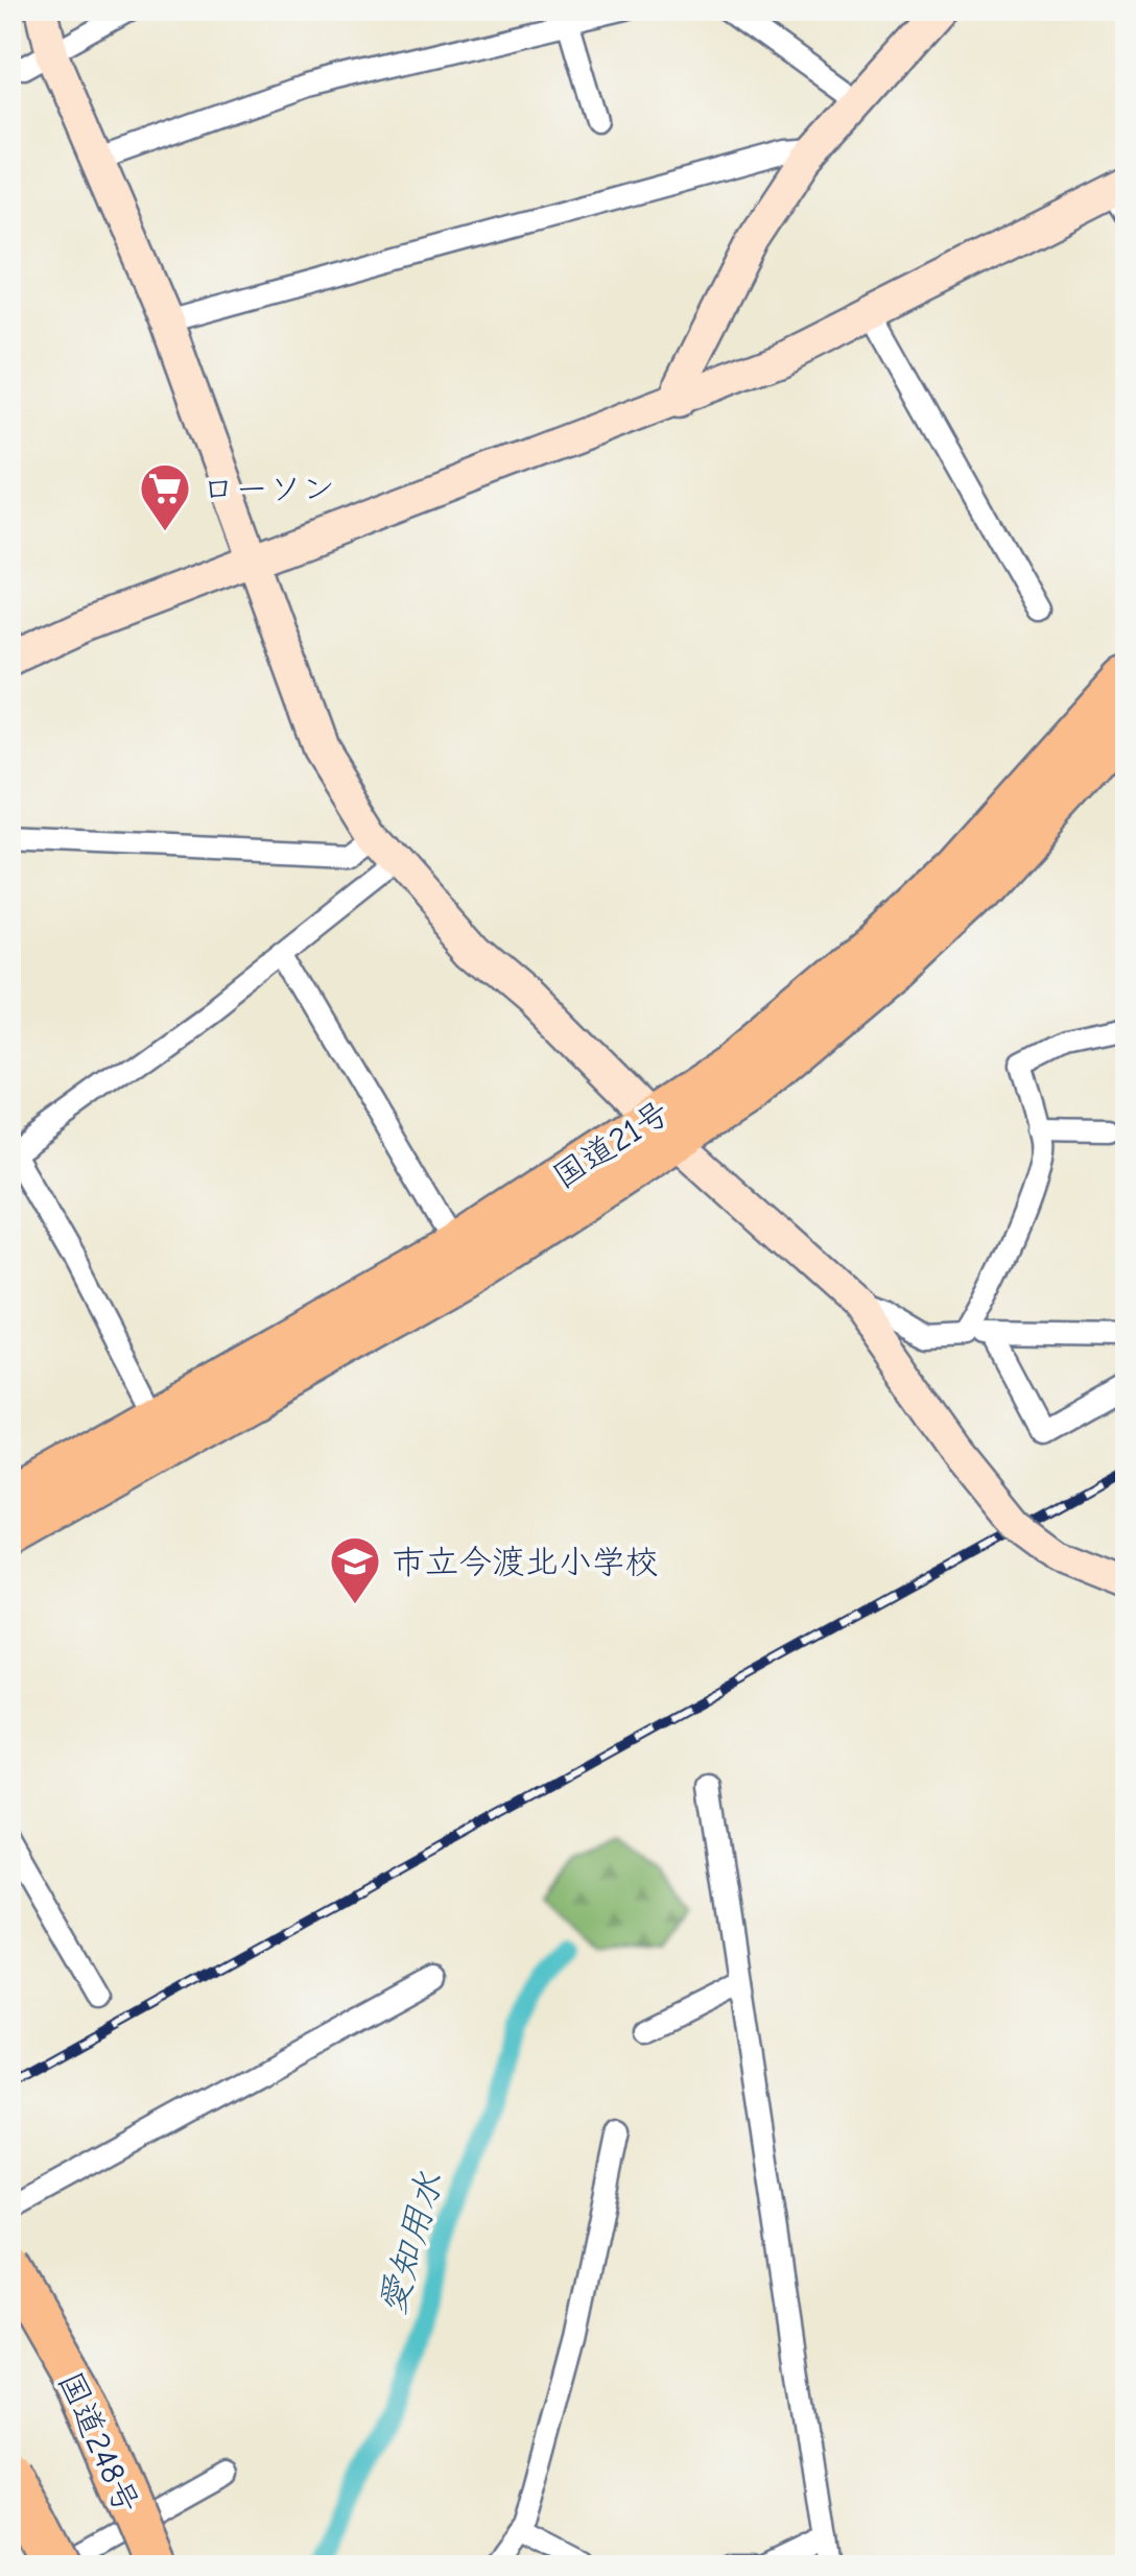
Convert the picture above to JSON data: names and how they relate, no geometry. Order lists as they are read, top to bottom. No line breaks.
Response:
{"streets":{"highway":["国道21号","国道248号"]},"water":["愛知用水"],"places":{"supermarket":["ローソン"],"school or university":["市立今渡北小学校"]}}
